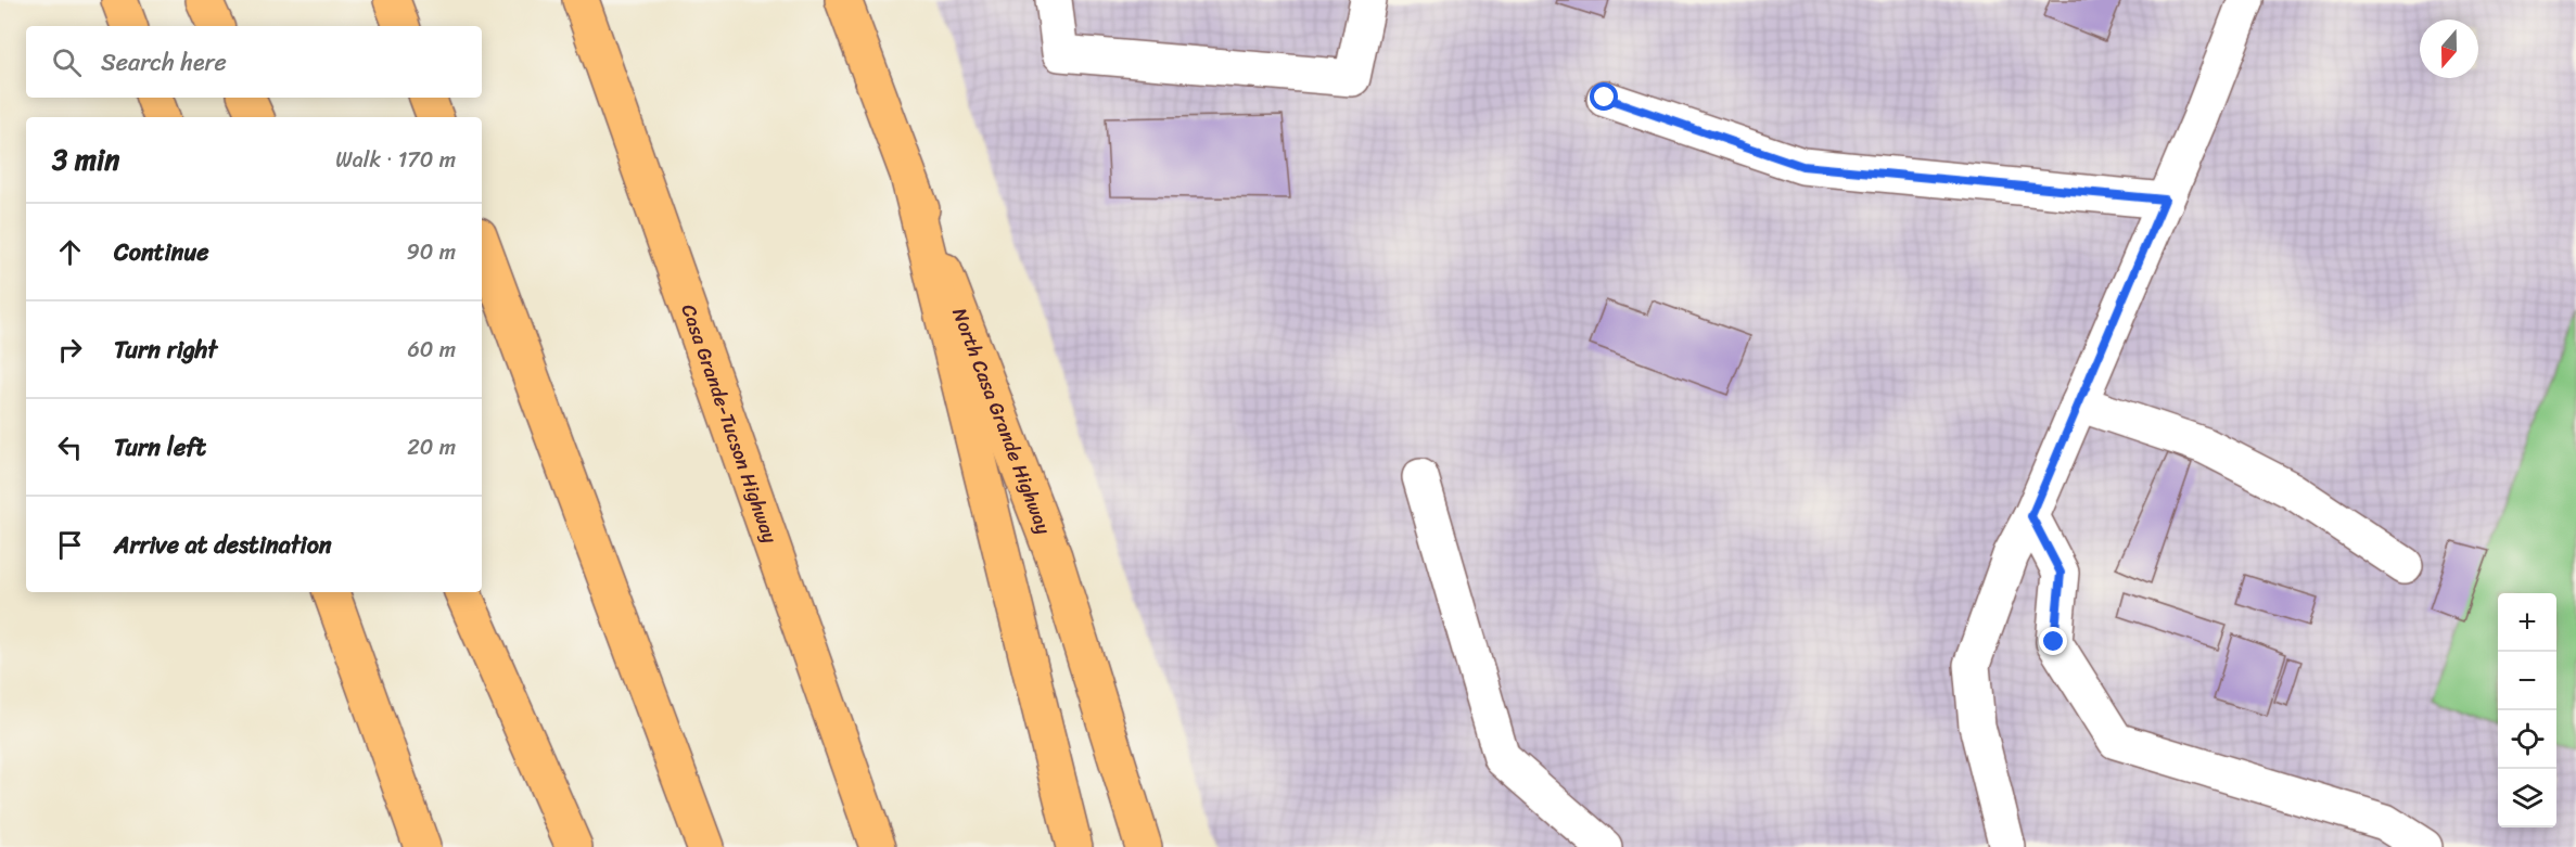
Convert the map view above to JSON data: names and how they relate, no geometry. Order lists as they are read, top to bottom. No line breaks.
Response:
{"streets":{"main road":["North Casa Grande Highway","Casa Grande-Tucson Highway"]},"north":"bottom","page":{"search":"Search here","heading":["3 min","Walk · 170 m"],"list":[["Continue","90 m"],["Turn right","60 m"],["Turn left","20 m"],"Arrive at destination"],"map_buttons":["+","−"]}}
